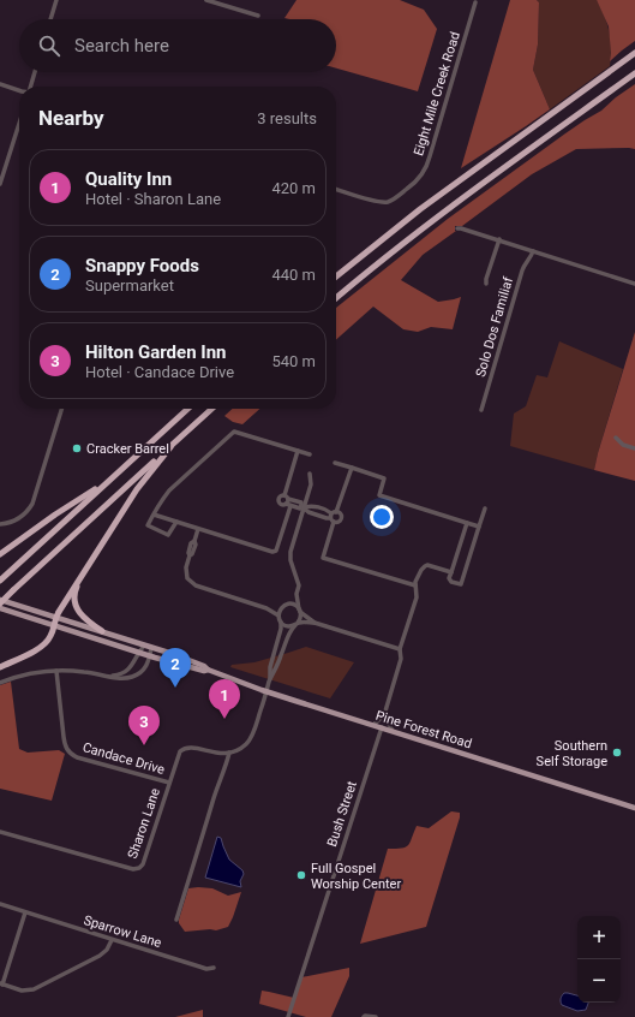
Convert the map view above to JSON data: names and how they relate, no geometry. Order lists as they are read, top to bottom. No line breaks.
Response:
{"streets":{"main road":["Pine Forest Road"],"street":["Eight Mile Creek Road","Solo Dos Familiaf","Candace Drive","Bush Street","Sharon Lane","Sparrow Lane"]},"crossings":[["Pine Forest Road","Bush Street"],["Candace Drive","Sharon Lane"]],"places":["Cracker Barrel","Southern Self Storage","Full Gospel Worship Center"],"page":{"search":"Search here","heading":["Nearby","3 results"],"list":[{"mark":"1","name":"Quality Inn","note":"Hotel · Sharon Lane","value":"420 m"},{"mark":"2","name":"Snappy Foods","note":"Supermarket","value":"440 m"},{"mark":"3","name":"Hilton Garden Inn","note":"Hotel · Candace Drive","value":"540 m"}],"pins":["2","1","3"],"map_buttons":["+","−"]}}
